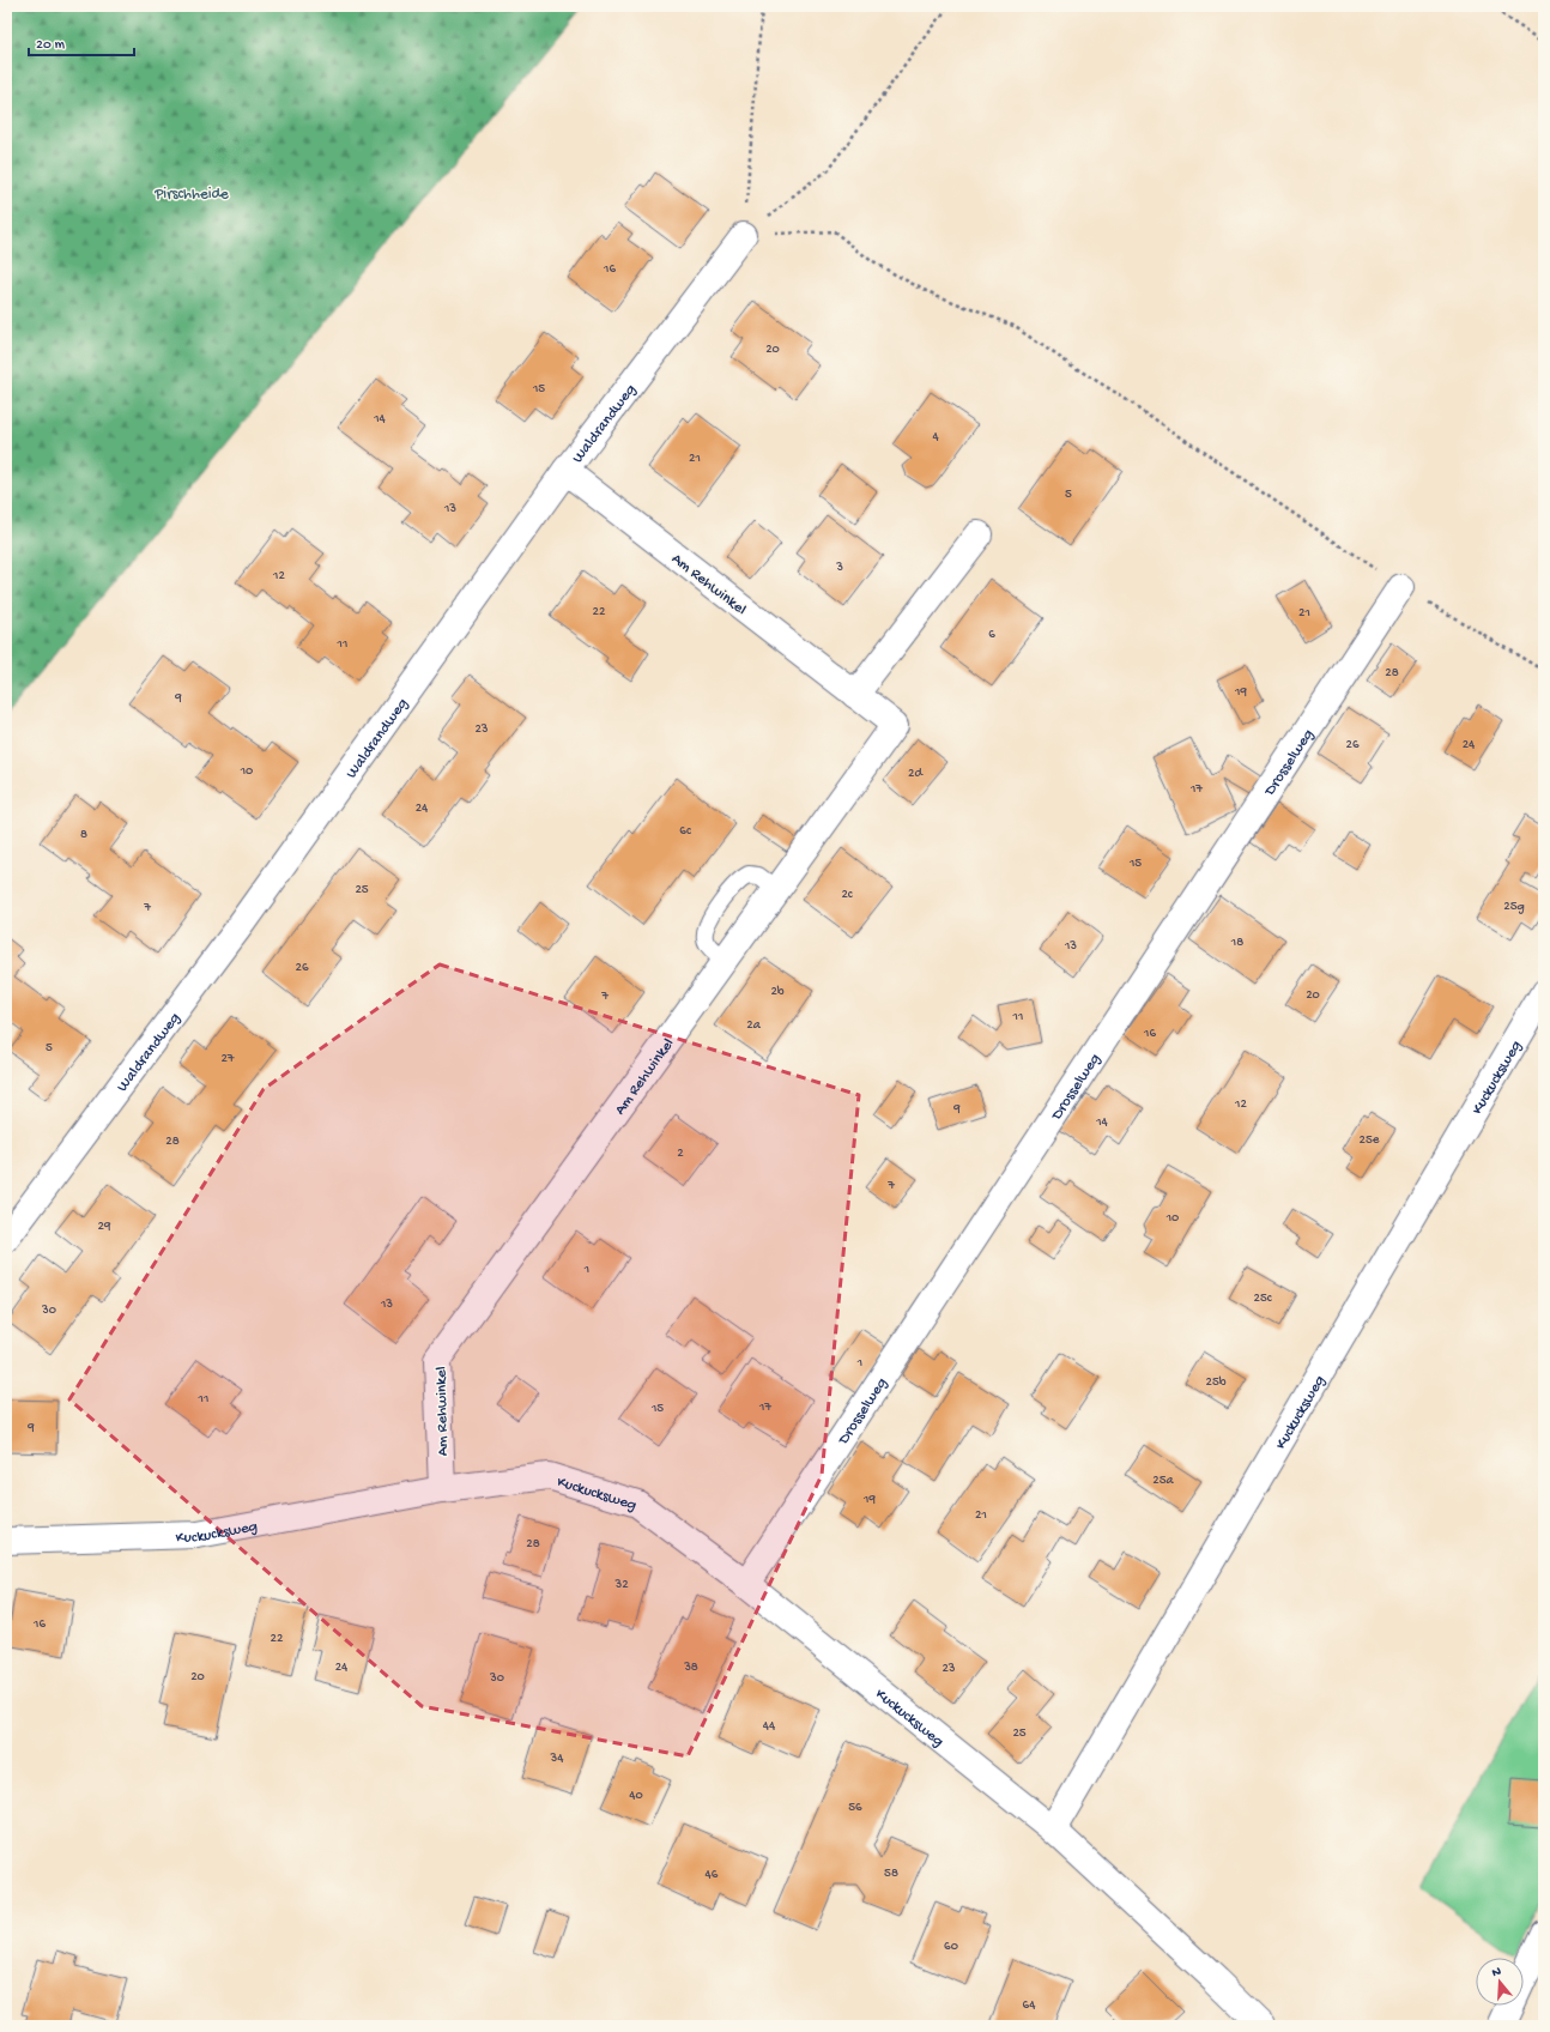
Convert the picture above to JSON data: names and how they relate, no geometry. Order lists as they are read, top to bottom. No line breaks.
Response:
{"streets":{"street":["Waldrandweg","Am Rehwinkel","Drosselweg","Kuckucksweg"]},"crossings":[["Waldrandweg","Am Rehwinkel"],["Am Rehwinkel","Kuckucksweg"],["Drosselweg","Kuckucksweg"]],"parks":["Pirschheide"],"house_numbers":["16","20","15","14","4","21","5","13","3","12","22","21","6","11","28","19","9","23","26","24","10","2d","17","24","6c","8","15","25","2c","25g","7","18","13","26","2b","20","7","11","2a","16","5","27","12","9","14","25e","28","2","7","10","29","1","25c","13","30","1","25b","11","17","15","9","25a","19","21","28","32","16","22","24","38","23","20","30","44","25","34","40","56","58","46","60","64"],"scale_bar":"20 m","north":"top"}
